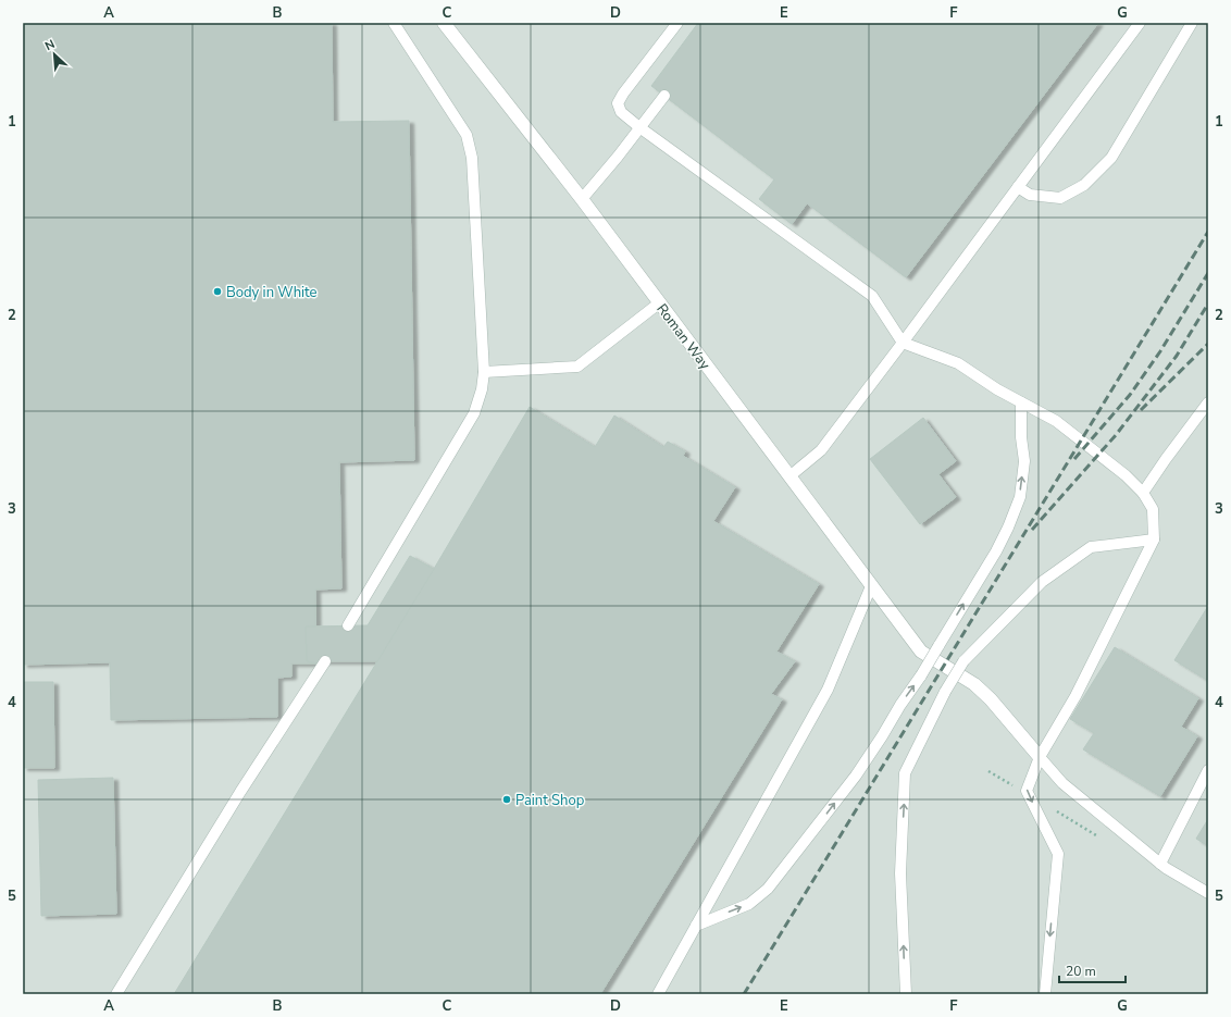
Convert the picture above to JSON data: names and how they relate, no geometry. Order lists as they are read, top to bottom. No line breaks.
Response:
{"streets":{"street":["Roman Way"]},"places":["Body in White","Paint Shop"],"scale_bar":"20 m","north":"top left","grid":{"columns":["A","B","C","D","E","F","G"],"rows":["1","2","3","4","5"]}}
